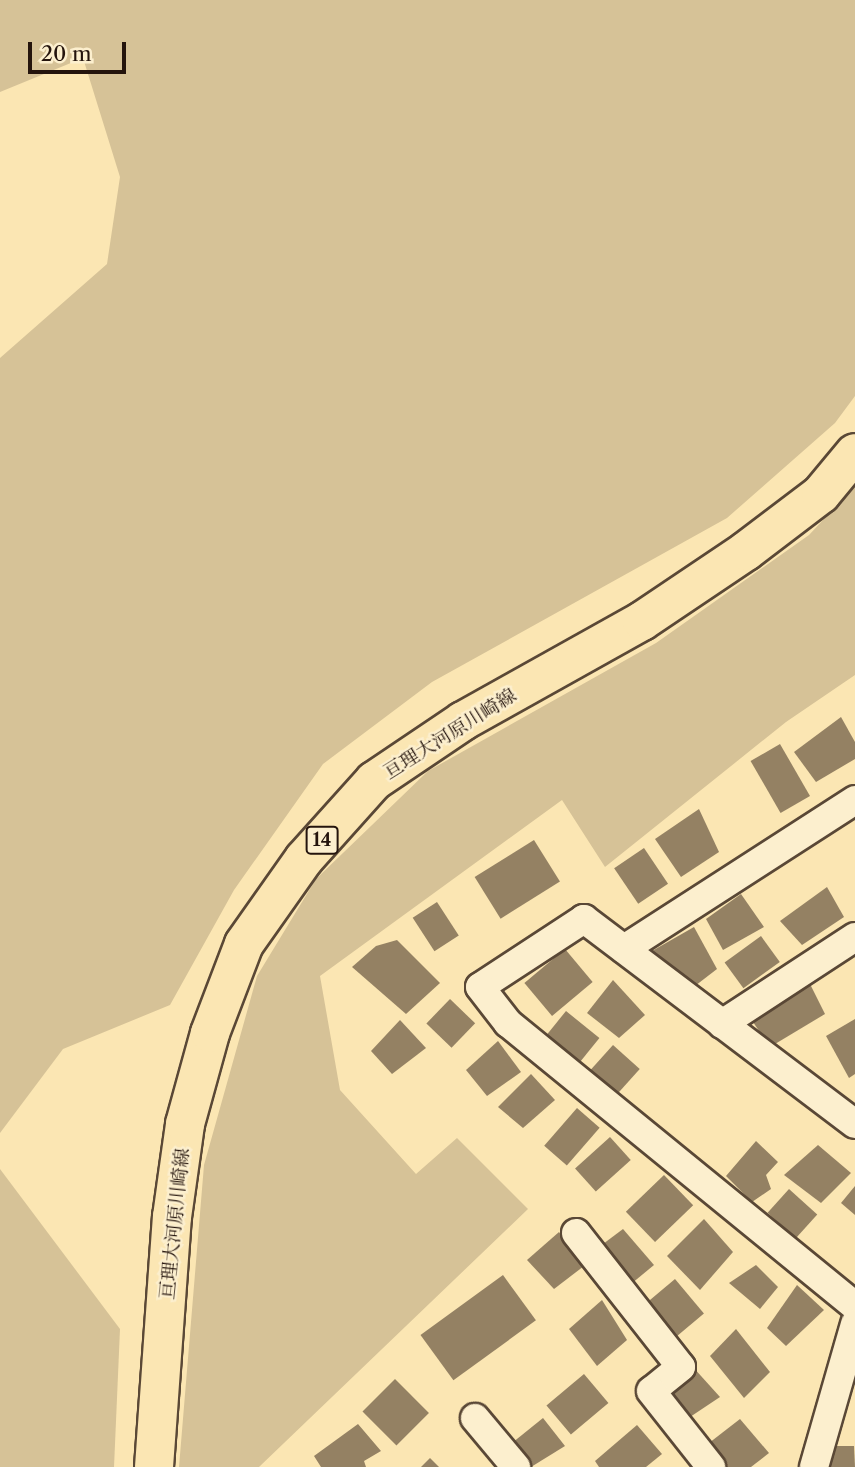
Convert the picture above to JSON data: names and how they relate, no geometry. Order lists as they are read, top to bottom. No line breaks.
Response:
{"streets":{"main road":["亘理大河原川崎線","14"]},"scale_bar":"20 m"}
